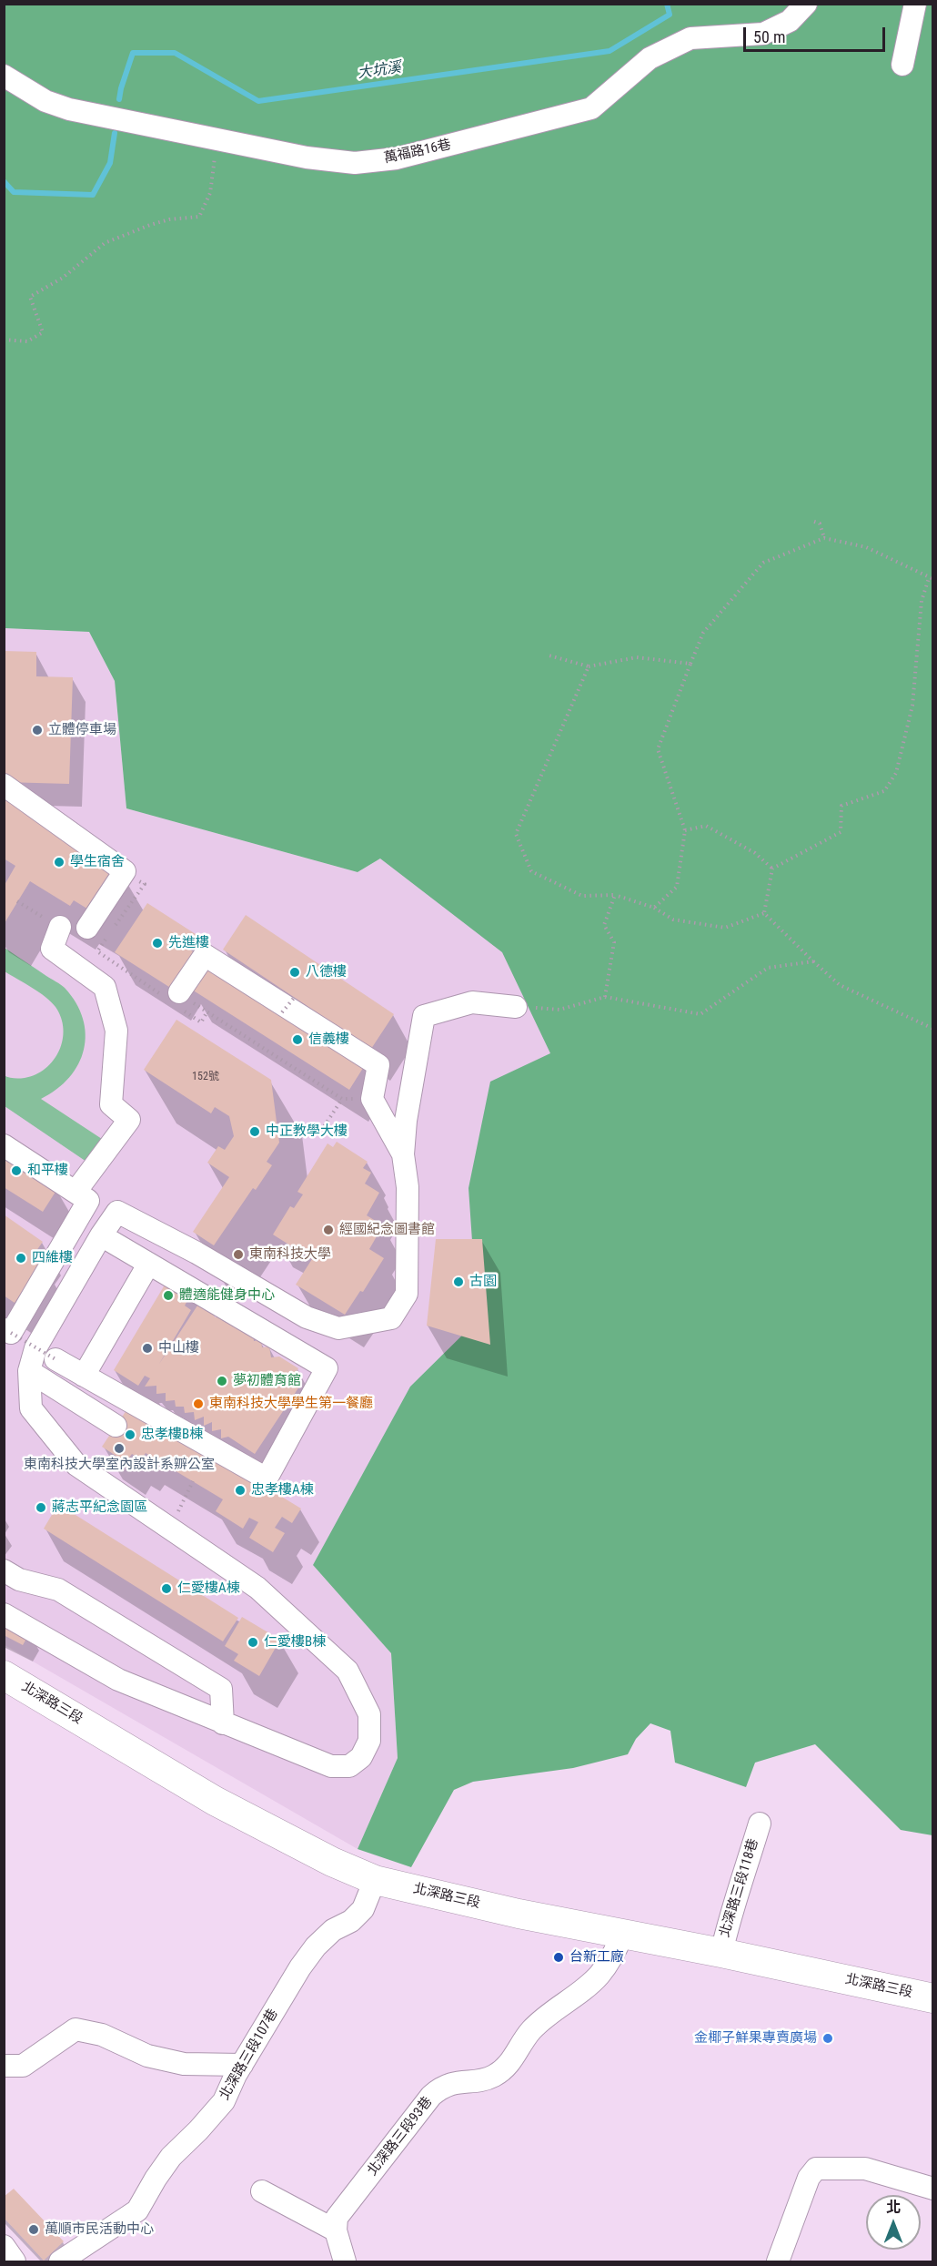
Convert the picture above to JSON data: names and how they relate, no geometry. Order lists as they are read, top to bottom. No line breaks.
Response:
{"streets":{"main road":["北深路三段"],"street":["萬福路16巷","北深路三段118巷","北深路三段107巷","北深路三段93巷"]},"crossings":[["北深路三段","北深路三段118巷"],["北深路三段","北深路三段107巷"],["北深路三段","北深路三段93巷"]],"water":["大坑溪"],"places":["立體停車場","學生宿舍","先進樓","八德樓","信義樓","中正教學大樓","和平樓","經國紀念圖書館","東南科技大學","四維樓","古園","體適能健身中心","中山樓","夢初體育館","東南科技大學學生第一餐廳","忠孝樓B棟","東南科技大學室內設計系辧公室","忠孝樓A棟","蔣志平紀念園區","仁愛樓A棟","仁愛樓B棟","台新工廠","金椰子鮮果專賣廣場","萬順市民活動中心"],"house_numbers":["152號"],"scale_bar":"50 m","north":"top"}
